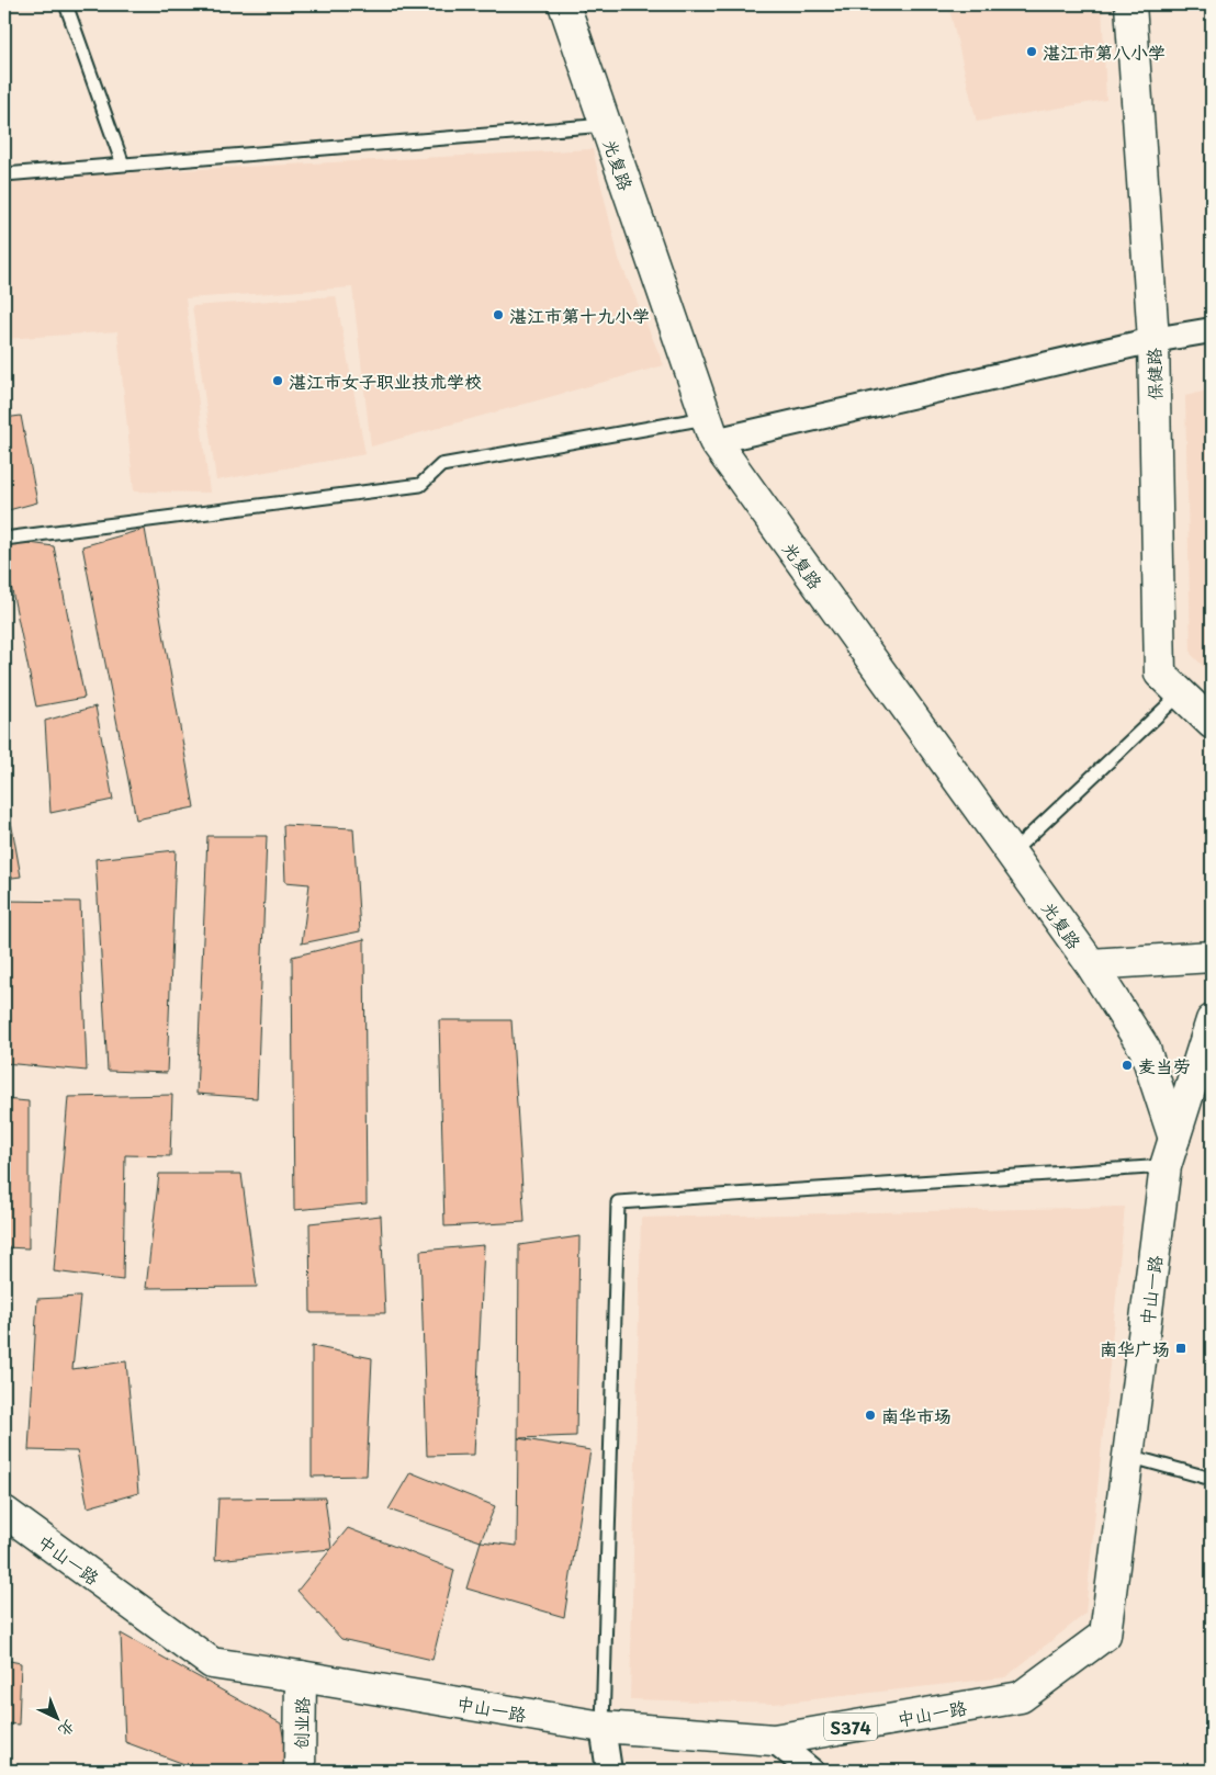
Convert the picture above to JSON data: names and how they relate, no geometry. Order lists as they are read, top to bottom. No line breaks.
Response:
{"streets":{"street":["光复路","保健路","中山一路","创业路","S374"]},"crossings":[["中山一路","创业路"]],"places":{"other":["湛江市第八小学","湛江市第十九小学","湛江市女子职业技术学校","麦当劳","南华市场"],"transit":["南华广场"]},"north":"bottom right"}
